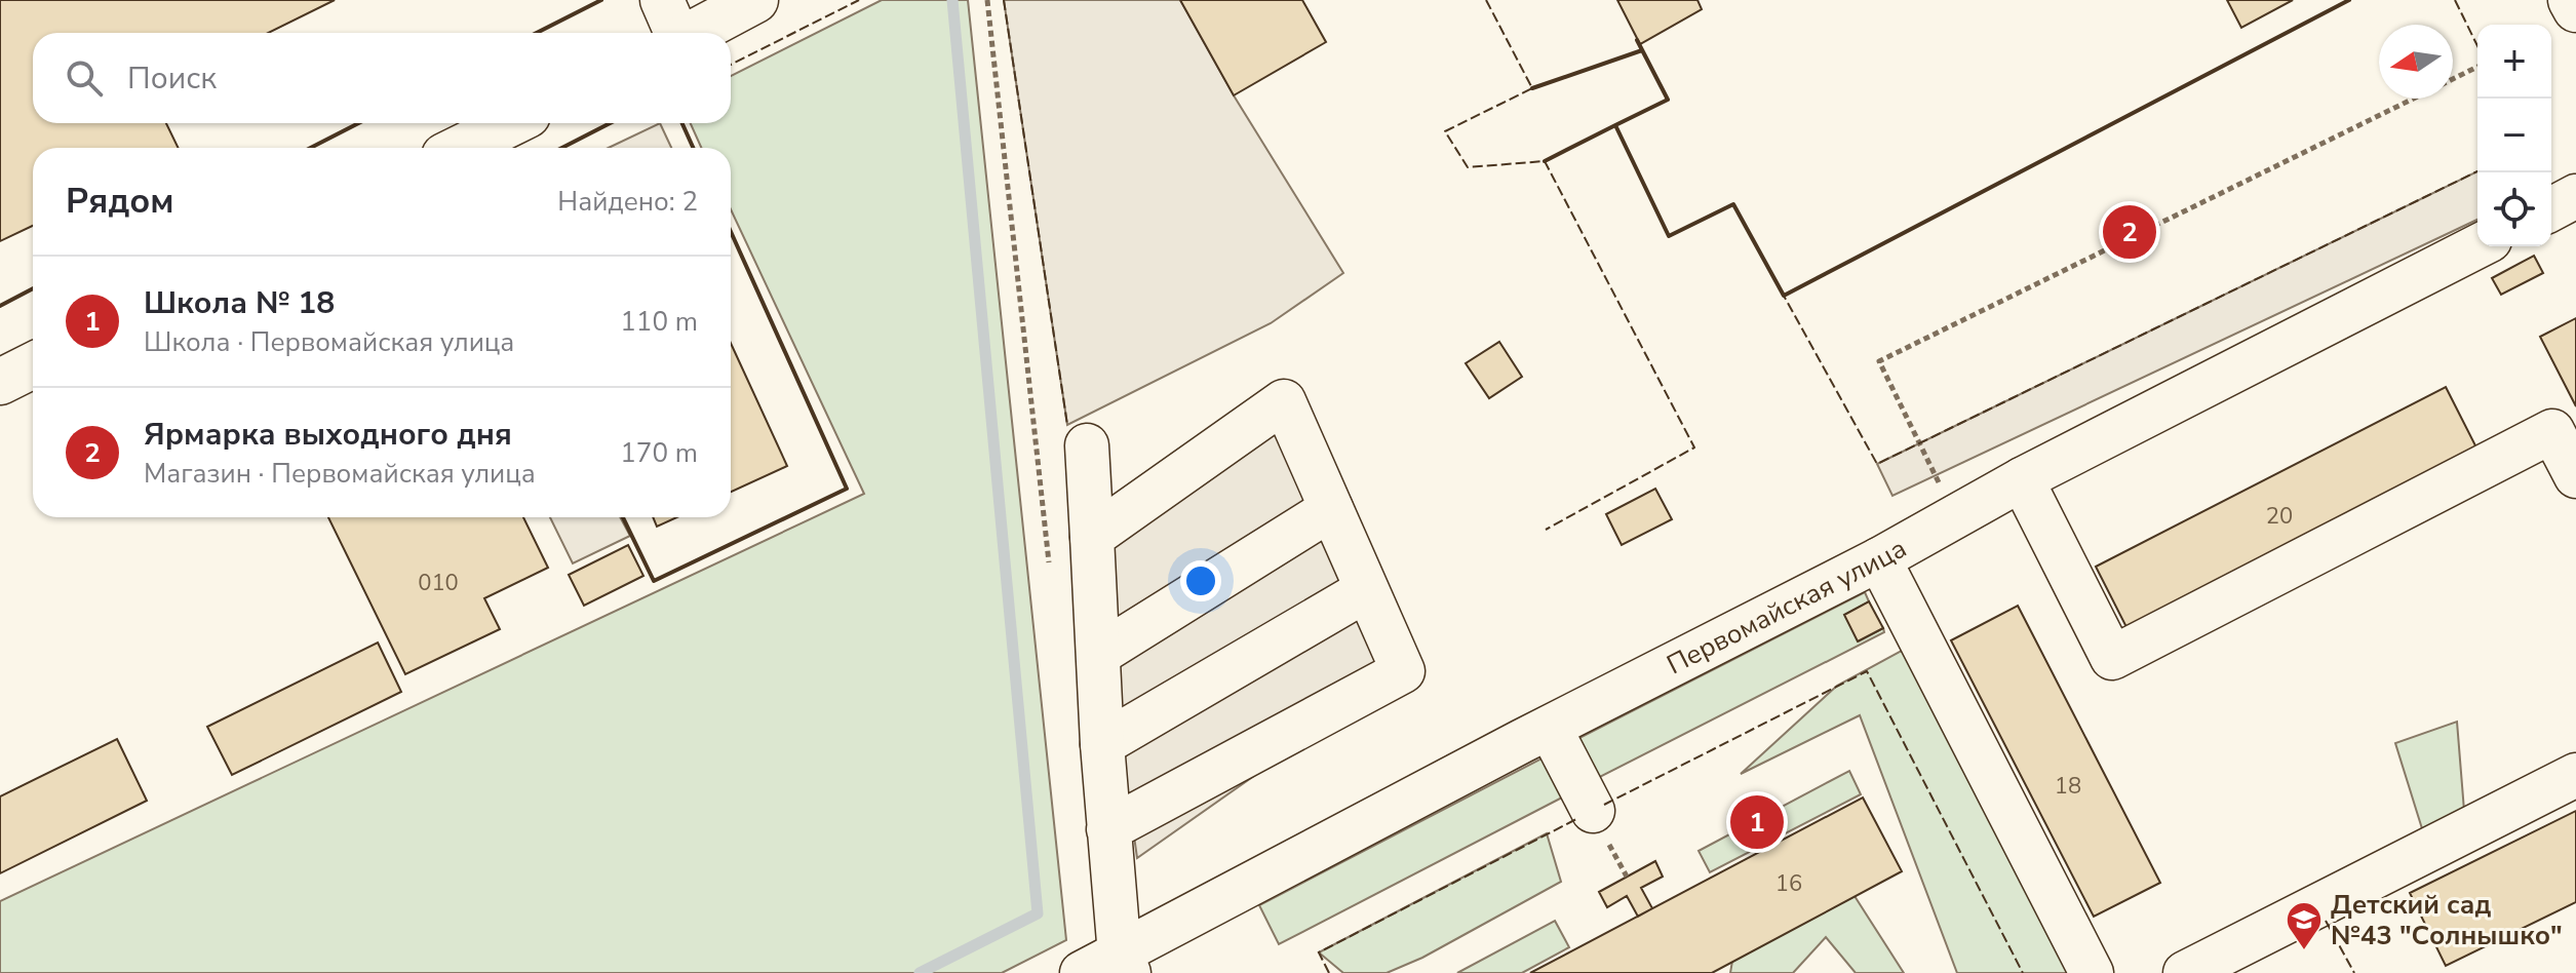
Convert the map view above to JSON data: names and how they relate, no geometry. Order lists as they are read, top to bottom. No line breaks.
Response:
{"streets":{"street":["Первомайская улица"]},"places":{"school or university":["Детский сад №43 \"Солнышко\""]},"house_numbers":["20","010","18","16"],"north":"left","page":{"map_buttons":["+","−"],"search":"Поиск","heading":["Рядом","Найдено: 2"],"pins":["2","1"],"list":[{"mark":"1","name":"Школа № 18","note":"Школа · Первомайская улица","value":"110 m"},{"mark":"2","name":"Ярмарка выходного дня","note":"Магазин · Первомайская улица","value":"170 m"}]}}
